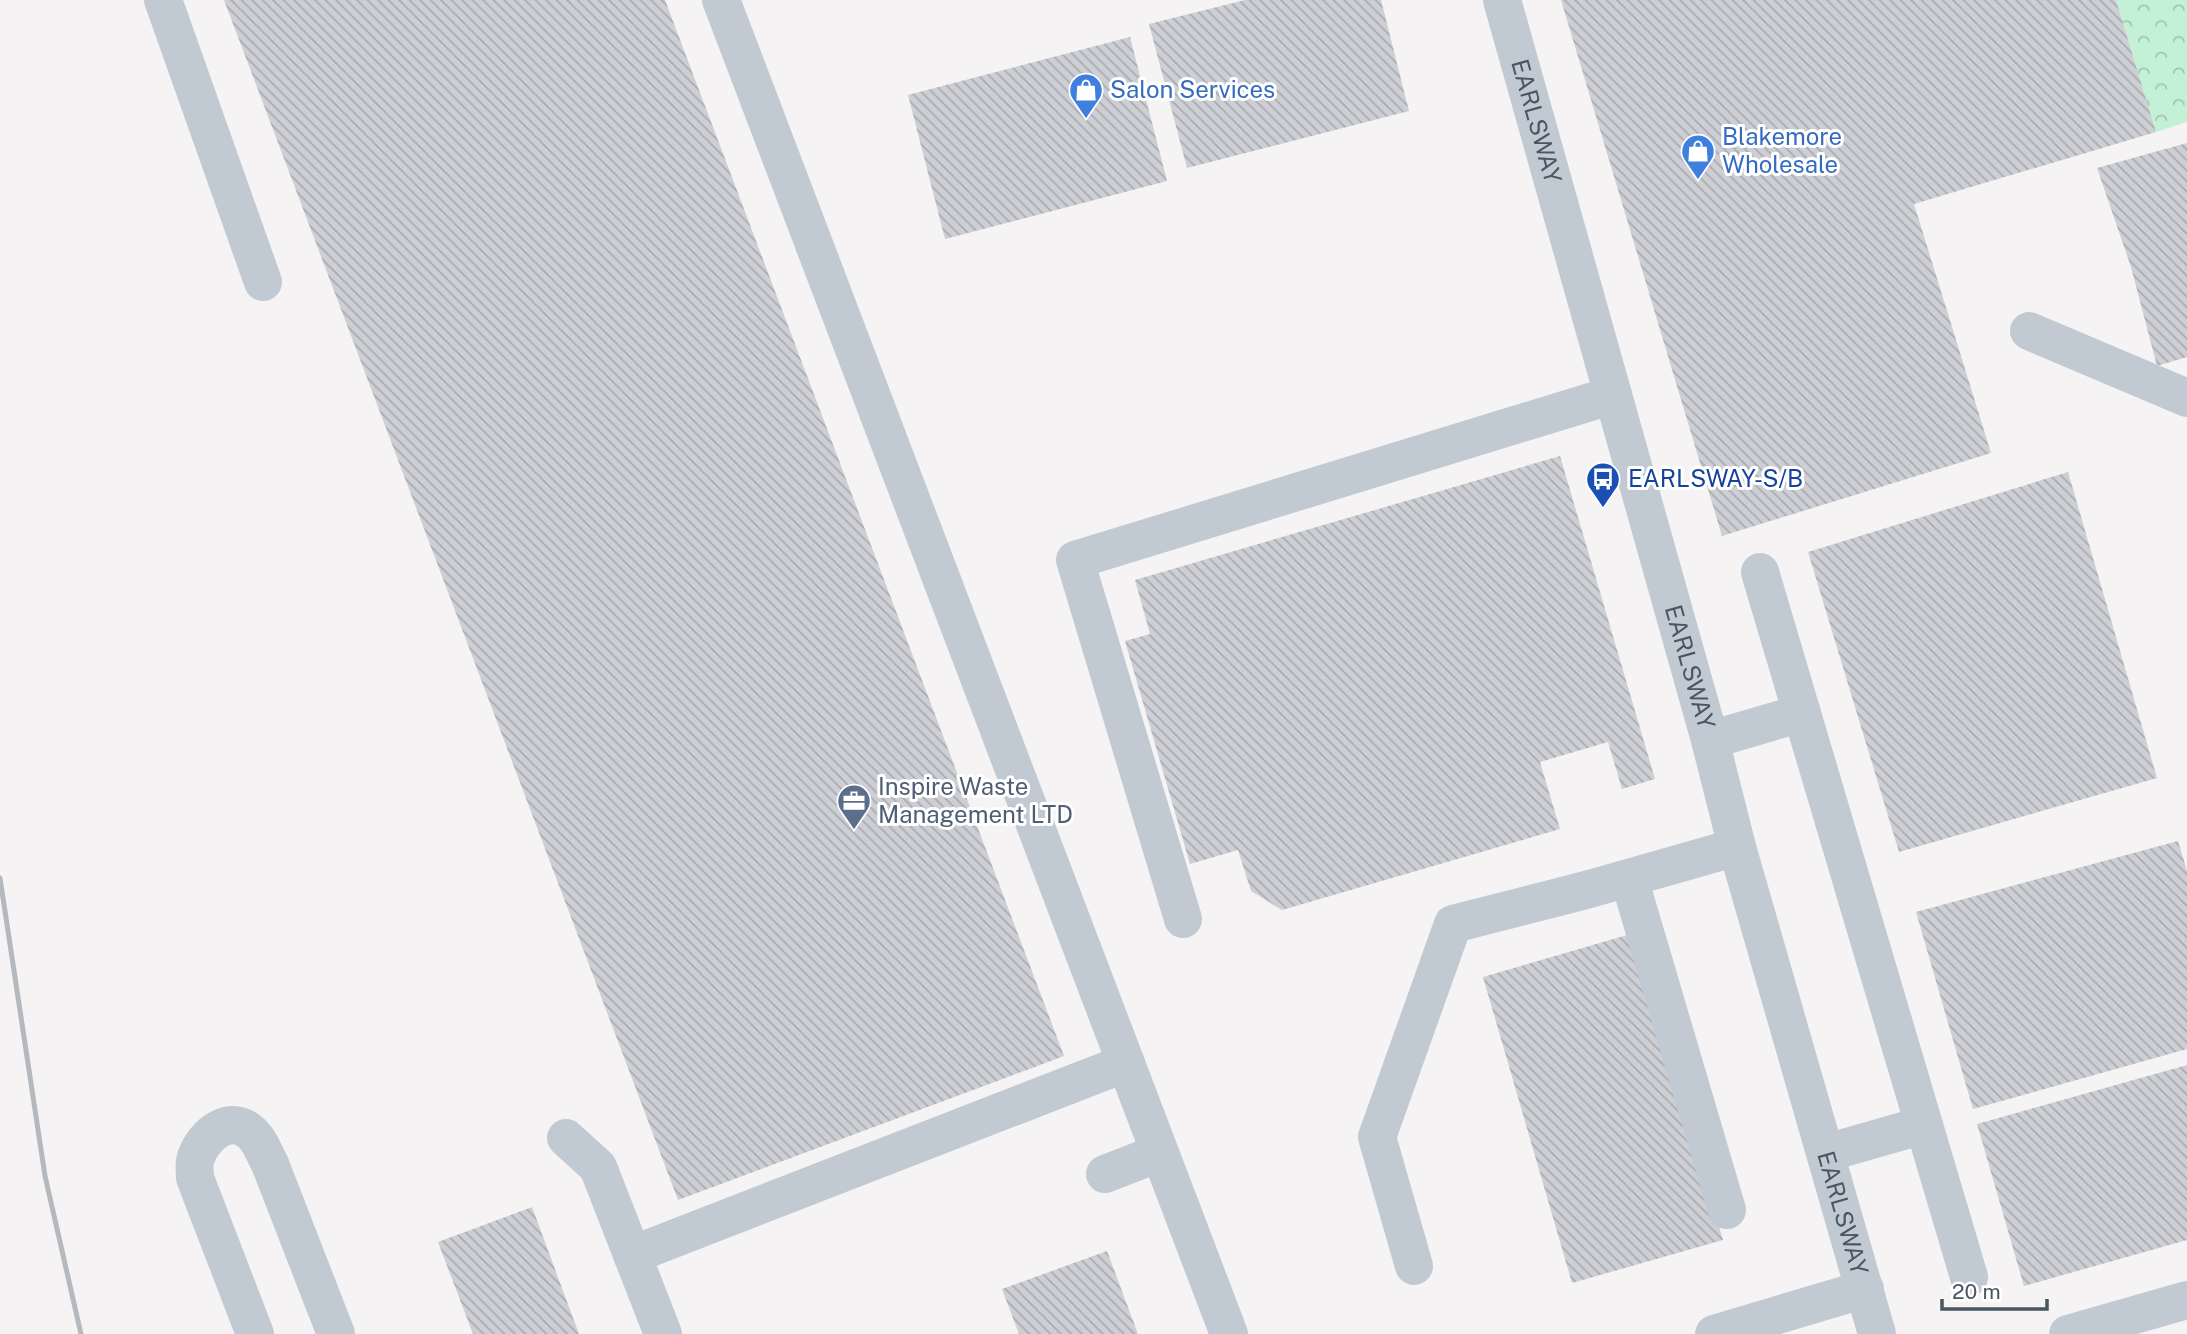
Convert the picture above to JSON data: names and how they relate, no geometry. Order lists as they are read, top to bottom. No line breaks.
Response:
{"streets":{"street":["EARLSWAY"]},"places":{"shop":["Salon Services","Blakemore Wholesale"],"bus stop":["EARLSWAY-S/B"],"office":["Inspire Waste Management LTD"]},"scale_bar":"20 m"}
